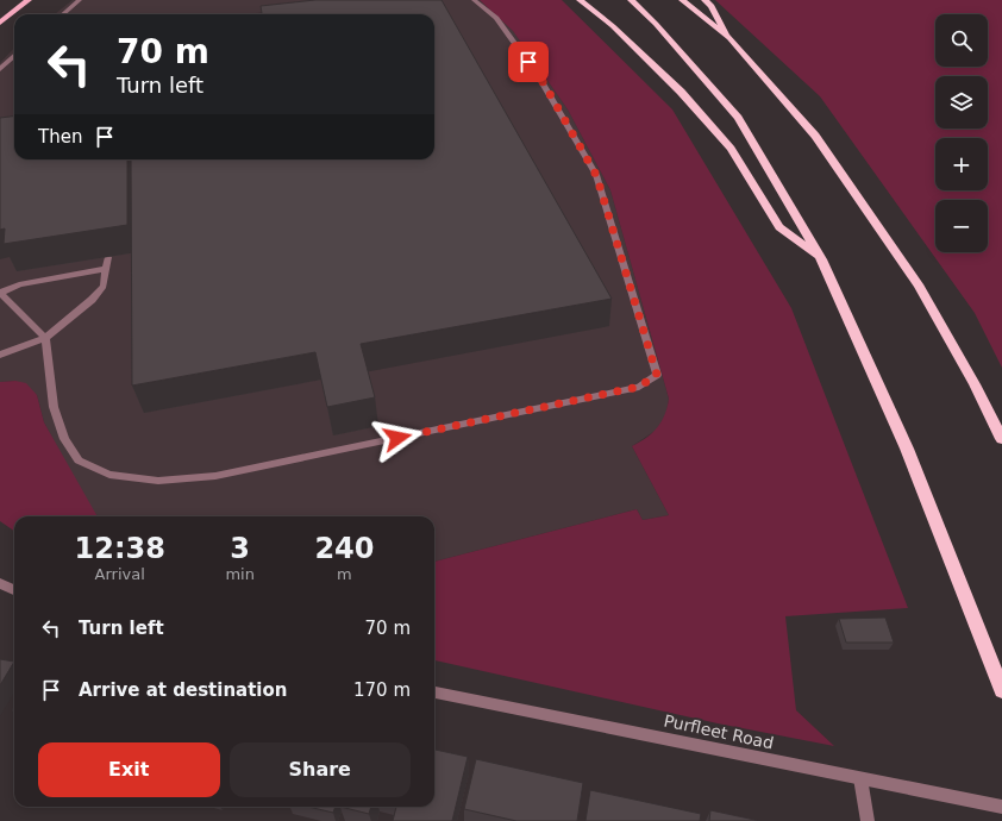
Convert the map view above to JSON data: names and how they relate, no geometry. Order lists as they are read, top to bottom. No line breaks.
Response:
{"streets":{"street":["Purfleet Road"]},"page":{"map_buttons":["+","−"],"turn":["70 m","Turn left"],"then":"Then","eta":["12:38","Arrival","3","min","240","m"],"list":[{"name":"Turn left","value":"70 m"},{"name":"Arrive at destination","value":"170 m"}],"buttons":["Exit","Share"]}}
